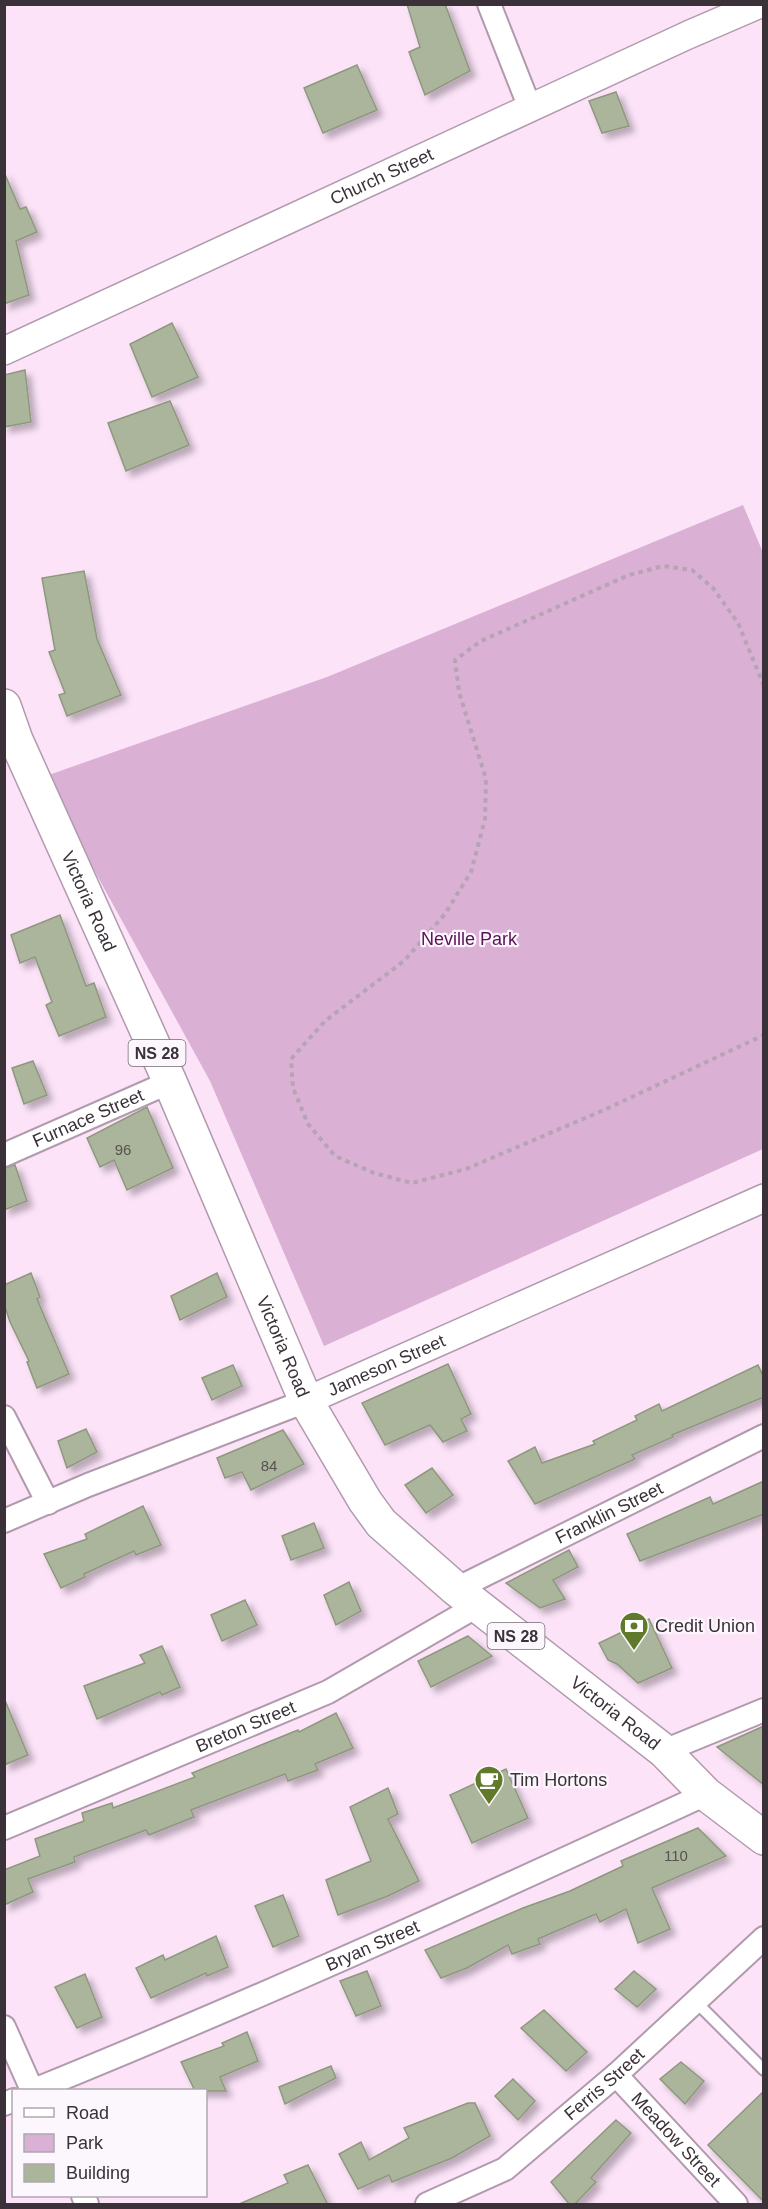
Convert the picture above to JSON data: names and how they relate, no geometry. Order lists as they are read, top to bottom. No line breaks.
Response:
{"streets":{"main road":["Victoria Road","NS 28"],"street":["Church Street","Furnace Street","Jameson Street","Franklin Street","Breton Street","Bryan Street","Ferris Street","Meadow Street"]},"crossings":[["Victoria Road","Furnace Street"],["Victoria Road","Jameson Street"],["Victoria Road","Franklin Street"],["Victoria Road","Breton Street"],["Victoria Road","Bryan Street"],["Franklin Street","Breton Street"],["Ferris Street","Meadow Street"]],"parks":["Neville Park"],"places":{"bank":["Credit Union"],"cafe":["Tim Hortons"]},"house_numbers":["96","84","110"],"legend":["Road","Park","Building"]}
